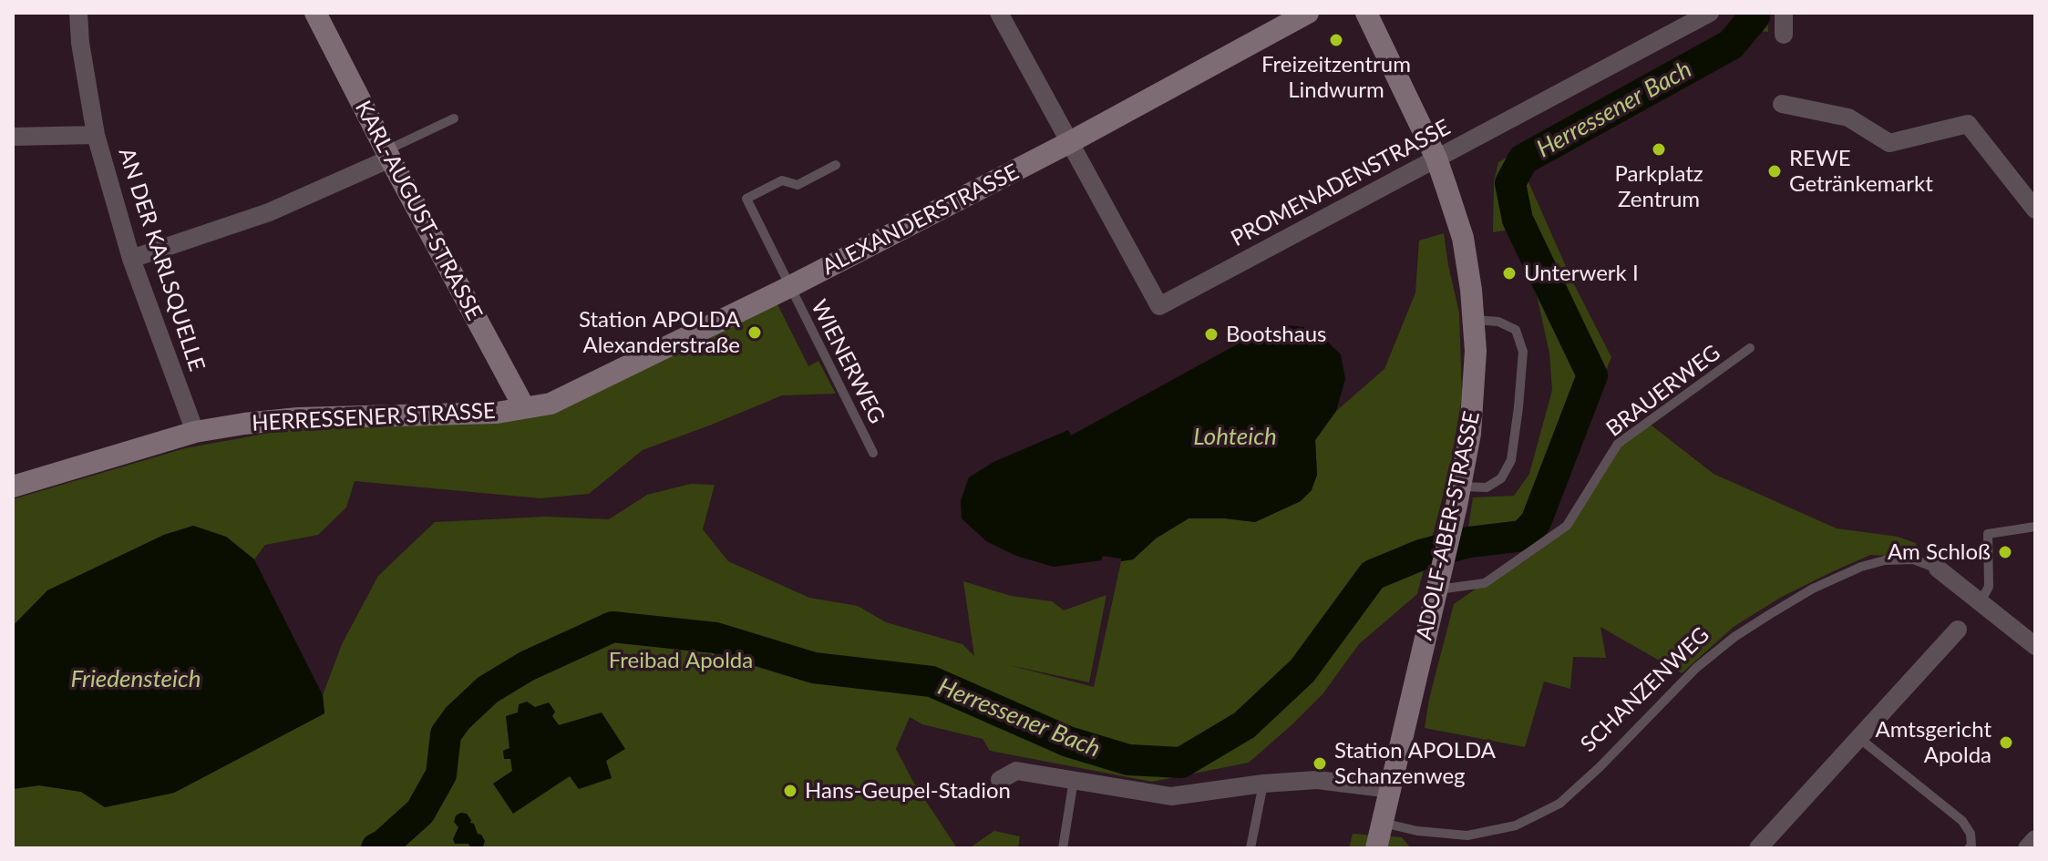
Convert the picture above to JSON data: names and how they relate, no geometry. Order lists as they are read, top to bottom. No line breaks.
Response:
{"streets":{"street":["PROMENADENSTRASSE","KARL-AUGUST-STRASSE","ALEXANDERSTRASSE","AN DER KARLSQUELLE","HERRESSENER STRASSE","ADOLF-ABER-STRASSE"],"lane":["WIENERWEG","BRAUERWEG","SCHANZENWEG"]},"crossings":[["PROMENADENSTRASSE","ALEXANDERSTRASSE"],["PROMENADENSTRASSE","ADOLF-ABER-STRASSE"],["KARL-AUGUST-STRASSE","ALEXANDERSTRASSE"],["KARL-AUGUST-STRASSE","HERRESSENER STRASSE"],["ALEXANDERSTRASSE","WIENERWEG"],["ALEXANDERSTRASSE","HERRESSENER STRASSE"],["AN DER KARLSQUELLE","HERRESSENER STRASSE"],["BRAUERWEG","ADOLF-ABER-STRASSE"],["ADOLF-ABER-STRASSE","SCHANZENWEG"]],"water":["Herressener Bach","Lohteich","Friedensteich"],"parks":["Freibad Apolda"],"places":["Freizeitzentrum Lindwurm","Parkplatz Zentrum","REWE Getränkemarkt","Unterwerk I","Station APOLDA Alexanderstraße","Bootshaus","Am Schloß","Amtsgericht Apolda","Station APOLDA Schanzenweg","Hans-Geupel-Stadion"]}
